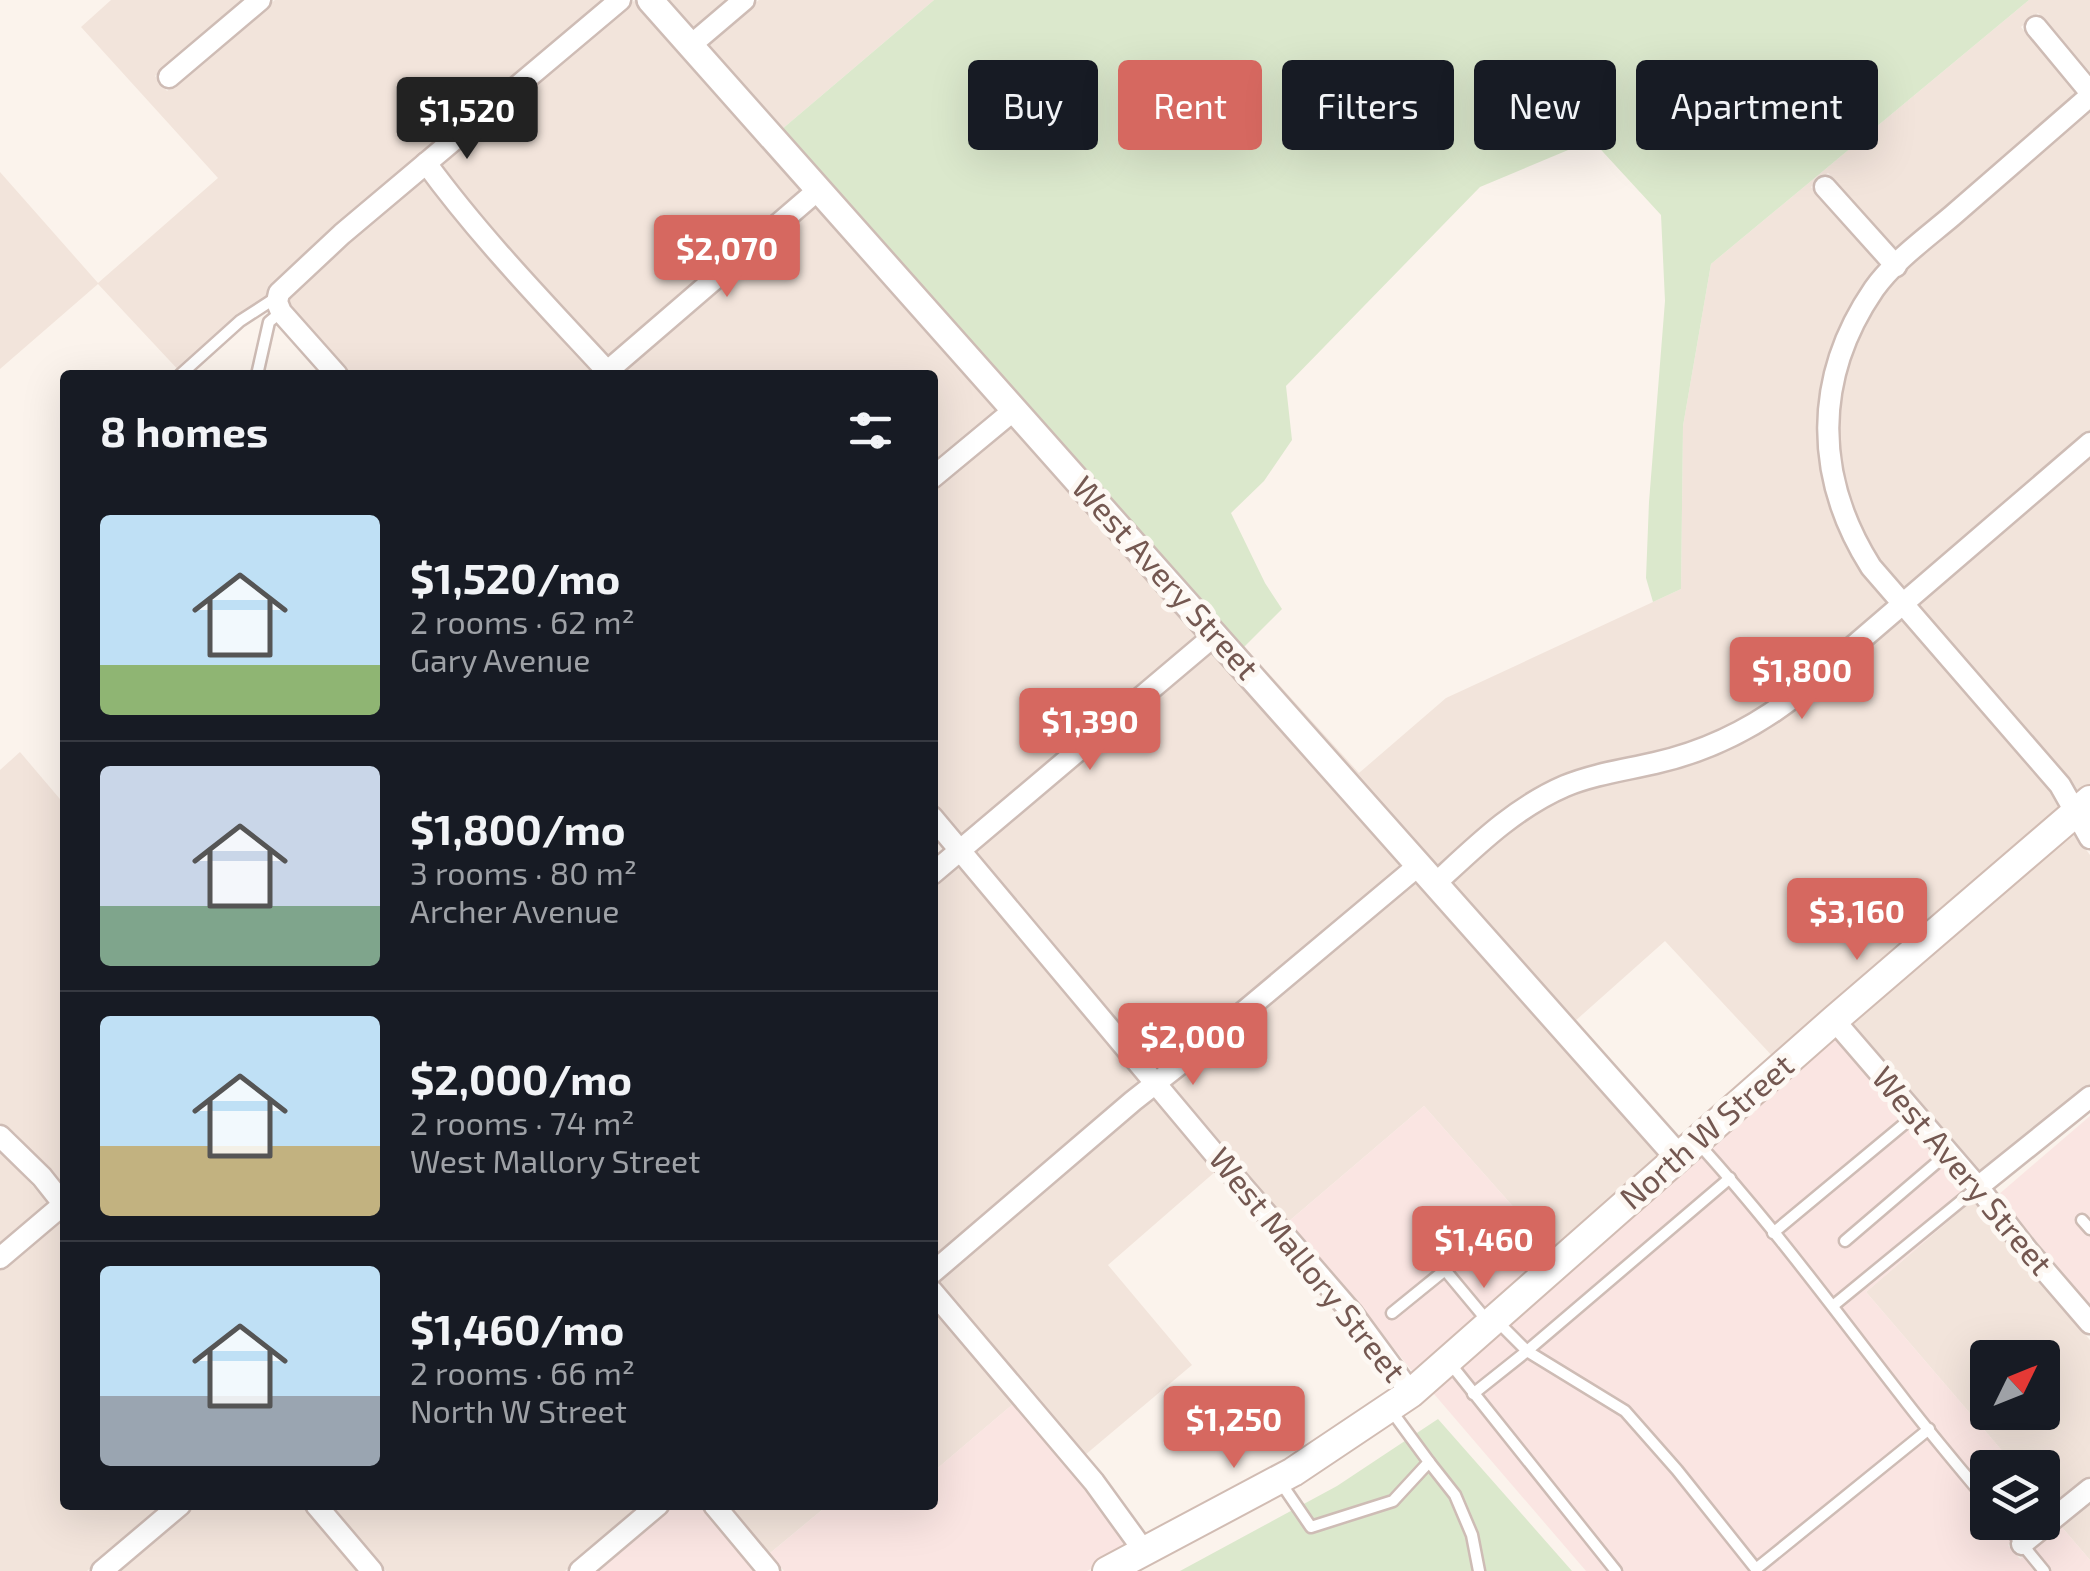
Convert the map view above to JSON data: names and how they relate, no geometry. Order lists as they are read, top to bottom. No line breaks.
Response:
{"streets":{"main road":["North W Street"],"street":["West Avery Street","West Mallory Street"]},"crossings":[["West Avery Street","North W Street"],["North W Street","West Mallory Street"]],"north":"top right","page":{"chip":["Buy","Rent","Filters","New","Apartment"],"price":["$1,520","$2,070","$1,800","$1,390","$3,160","$2,000","$1,460","$1,250"],"heading":"8 homes","list":[{"name":"$1,520/mo","note":"2 rooms · 62 m² · Gary Avenue"},{"name":"$1,800/mo","note":"3 rooms · 80 m² · Archer Avenue"},{"name":"$2,000/mo","note":"2 rooms · 74 m² · West Mallory Street"},{"name":"$1,460/mo","note":"2 rooms · 66 m² · North W Street"}]}}
